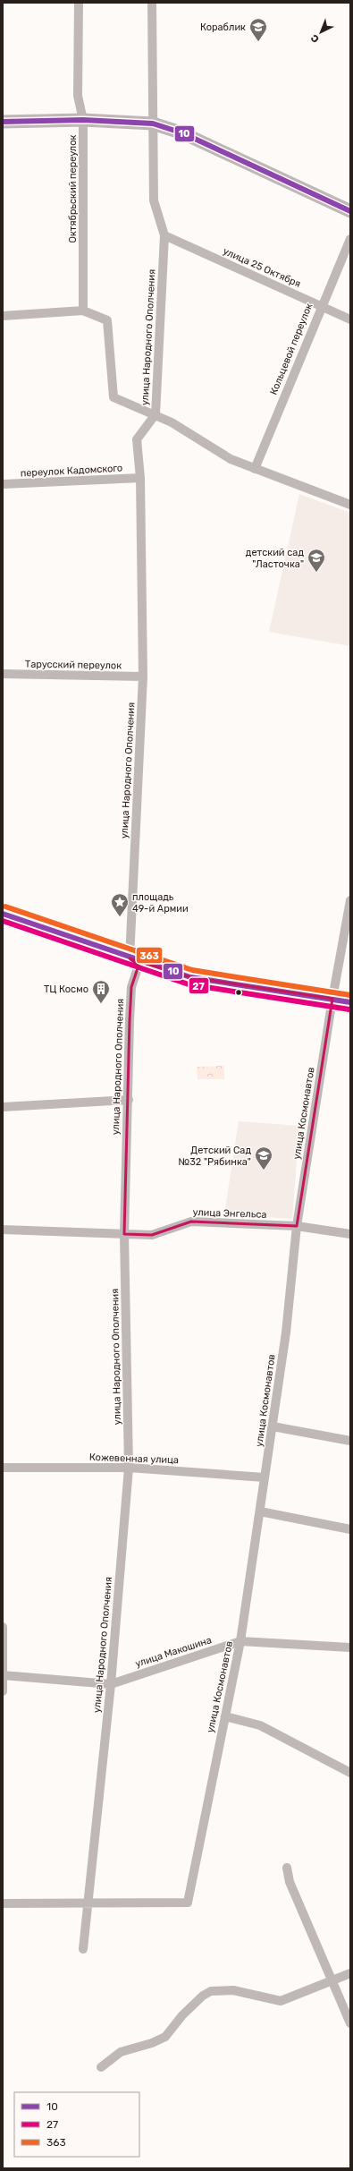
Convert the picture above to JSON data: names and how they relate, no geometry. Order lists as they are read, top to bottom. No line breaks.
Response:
{"streets":{"street":["Октябрьский переулок","улица 25 Октября","улица Народного Ополчения","Кольцевой переулок","переулок Кадомского","Тарусский переулок","улица Космонавтов","улица Энгельса","Кожевенная улица","улица Макошина"]},"crossings":[["улица 25 Октября","улица Народного Ополчения"],["улица 25 Октября","Кольцевой переулок"],["улица Народного Ополчения","переулок Кадомского"],["улица Народного Ополчения","Тарусский переулок"],["улица Народного Ополчения","улица Космонавтов"],["улица Народного Ополчения","улица Энгельса"],["улица Народного Ополчения","Кожевенная улица"],["улица Народного Ополчения","улица Макошина"],["улица Космонавтов","улица Энгельса"],["улица Космонавтов","Кожевенная улица"],["улица Космонавтов","улица Макошина"]],"places":{"school or university":["Кораблик","детский сад \"Ласточка\"","Детский Сад №32 \"Рябинка\""],"place":["площадь 49-й Армии"],"building":["ТЦ Космо"]},"lines":["transit line 10","transit line 363","transit line 27"],"legend":["10","27","363"],"north":"bottom left"}
